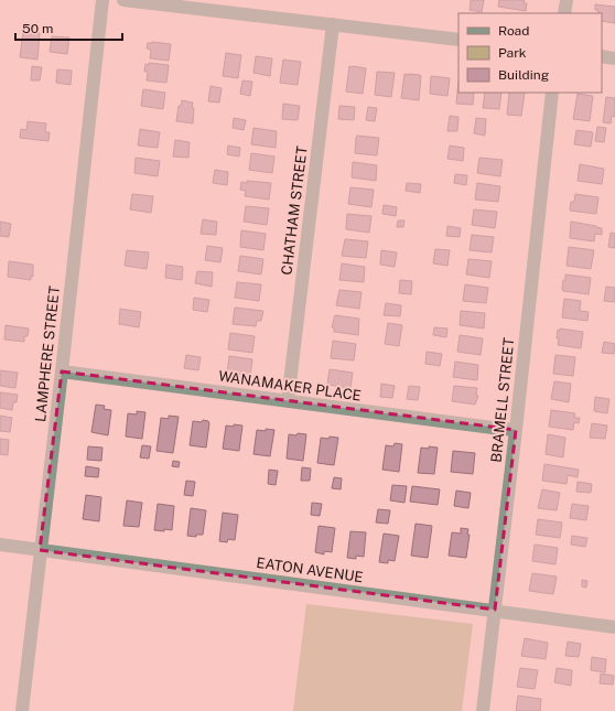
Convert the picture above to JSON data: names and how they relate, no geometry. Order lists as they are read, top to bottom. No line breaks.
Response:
{"streets":{"street":["CHATHAM STREET","LAMPHERE STREET","WANAMAKER PLACE","BRAMELL STREET","EATON AVENUE"]},"crossings":[["CHATHAM STREET","WANAMAKER PLACE"],["LAMPHERE STREET","WANAMAKER PLACE"],["LAMPHERE STREET","EATON AVENUE"],["WANAMAKER PLACE","BRAMELL STREET"],["BRAMELL STREET","EATON AVENUE"]],"legend":["Road","Park","Building"],"scale_bar":"50 m"}
